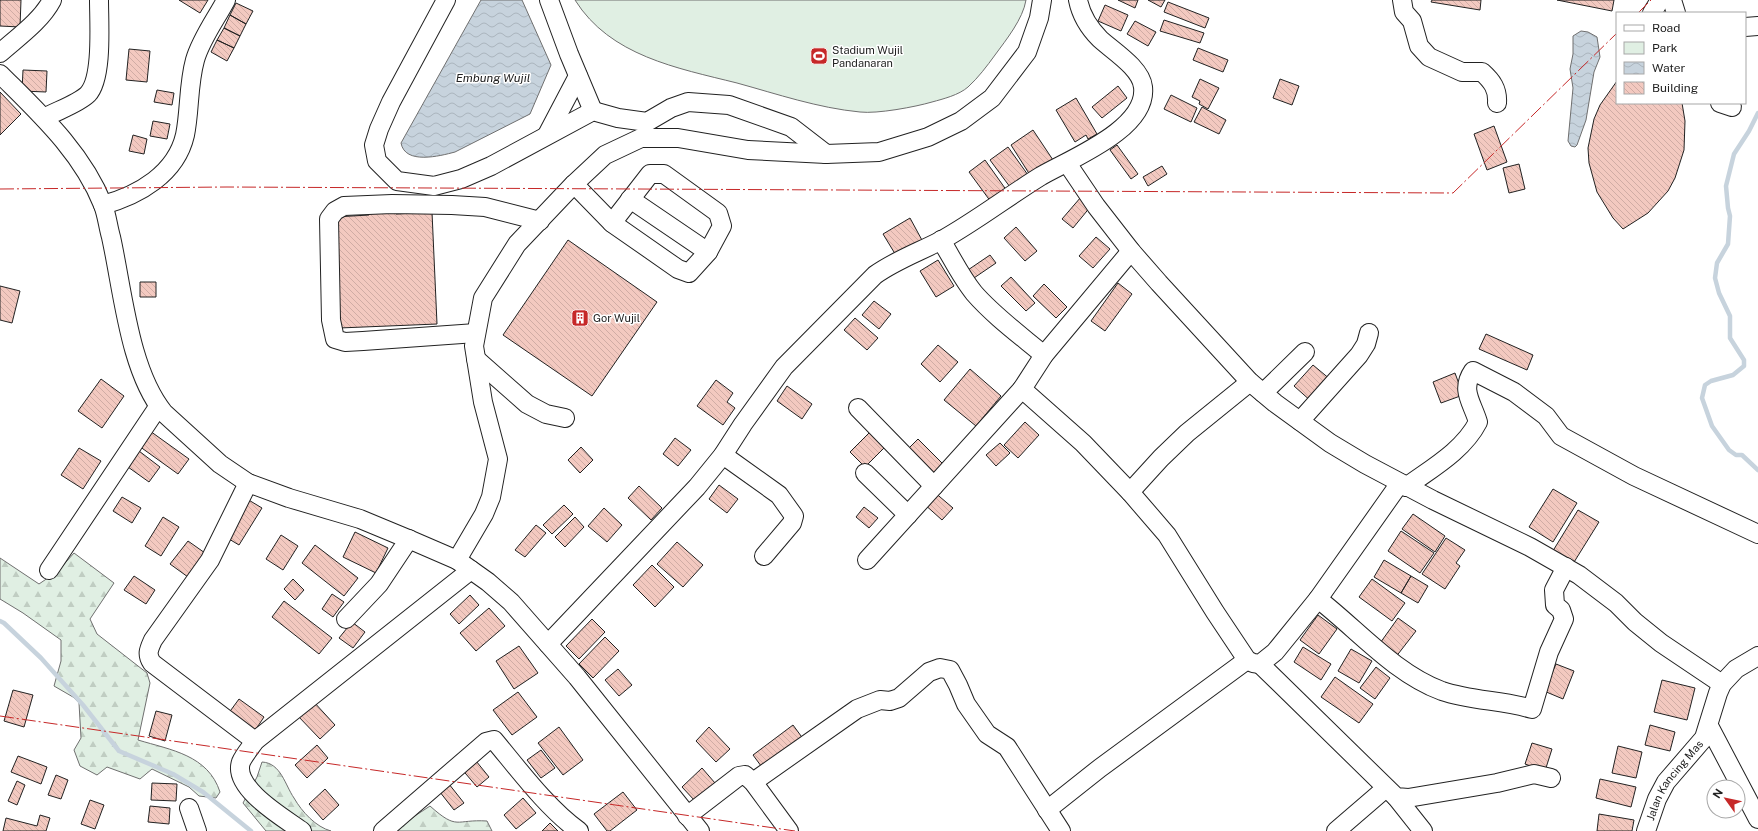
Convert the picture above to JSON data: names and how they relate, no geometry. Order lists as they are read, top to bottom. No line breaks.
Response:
{"streets":{"street":["Jalan Kancing Mas"]},"water":["Embung Wujil"],"places":{"sports":["Stadium Wujil Pandanaran"],"building":["Gor Wujil"]},"legend":["Road","Park","Water","Building"],"north":"top left"}
